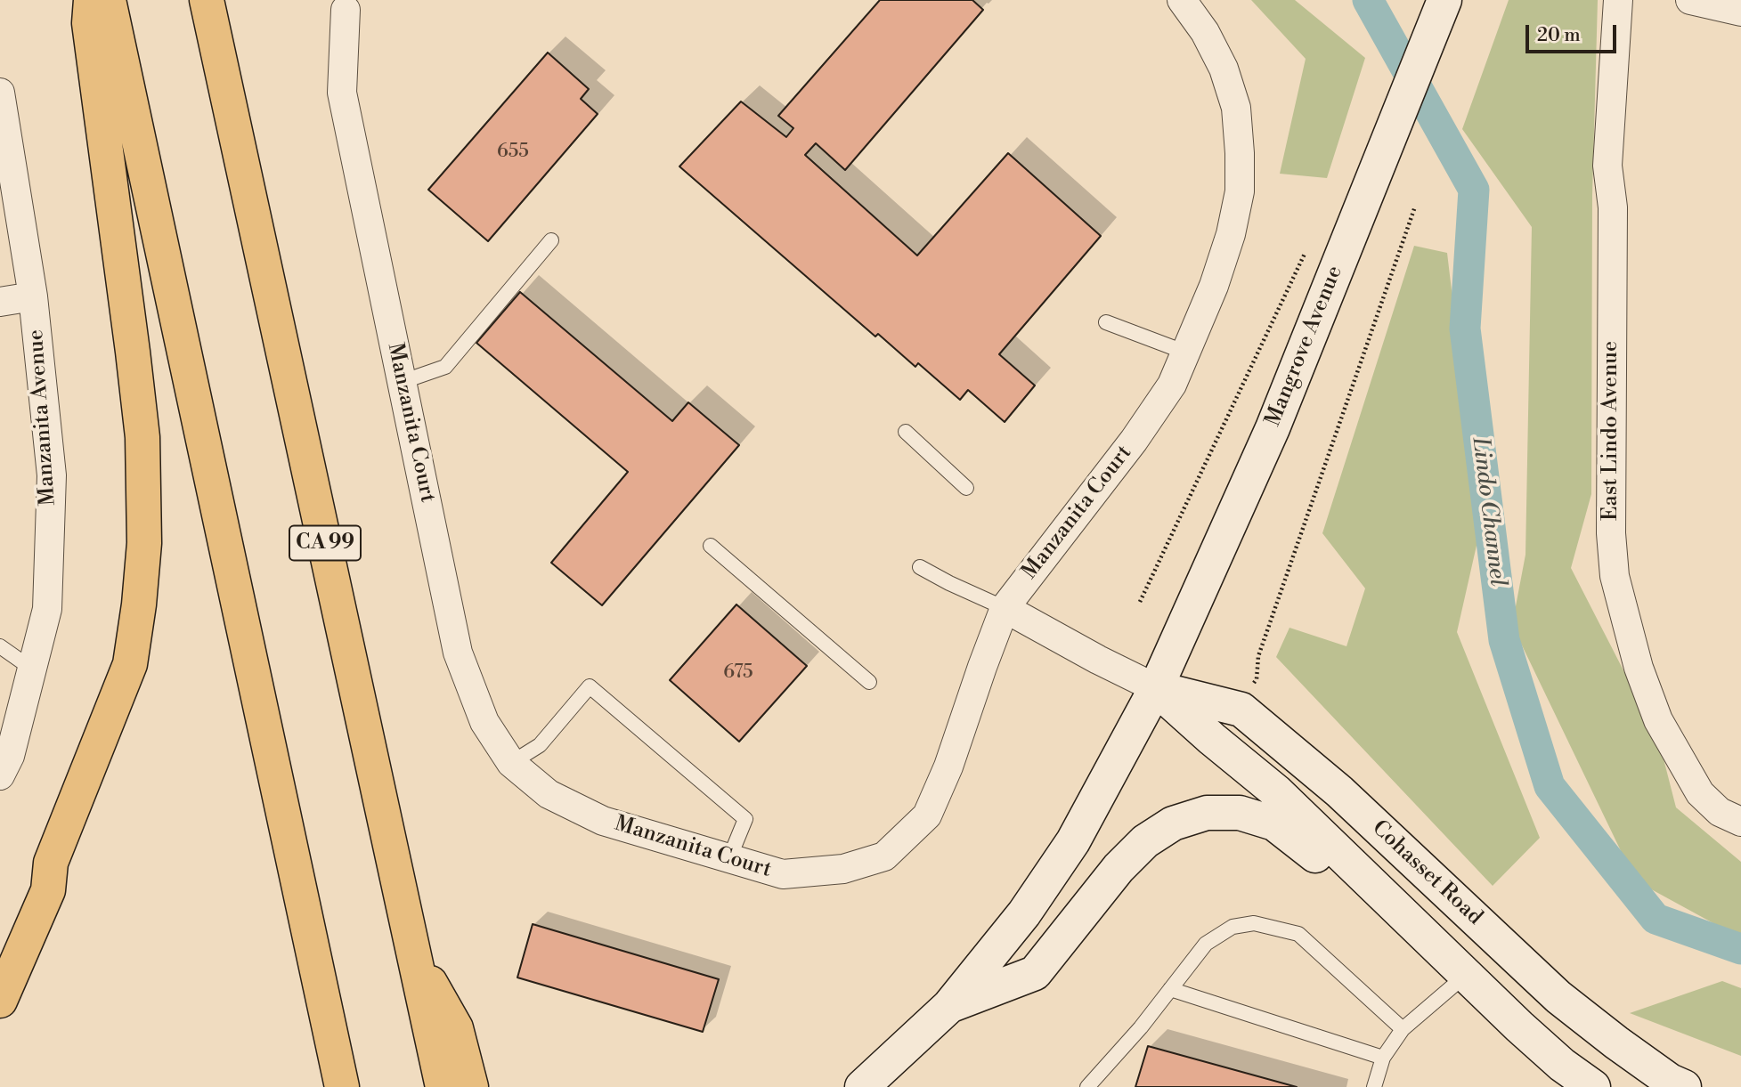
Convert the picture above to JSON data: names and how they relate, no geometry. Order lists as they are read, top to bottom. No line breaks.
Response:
{"streets":{"highway":["CA 99"],"main road":["Mangrove Avenue","Cohasset Road"],"street":["Manzanita Avenue","Manzanita Court","East Lindo Avenue"]},"crossings":[["Mangrove Avenue","Cohasset Road"]],"water":["Lindo Channel"],"house_numbers":["655","675"],"scale_bar":"20 m"}
